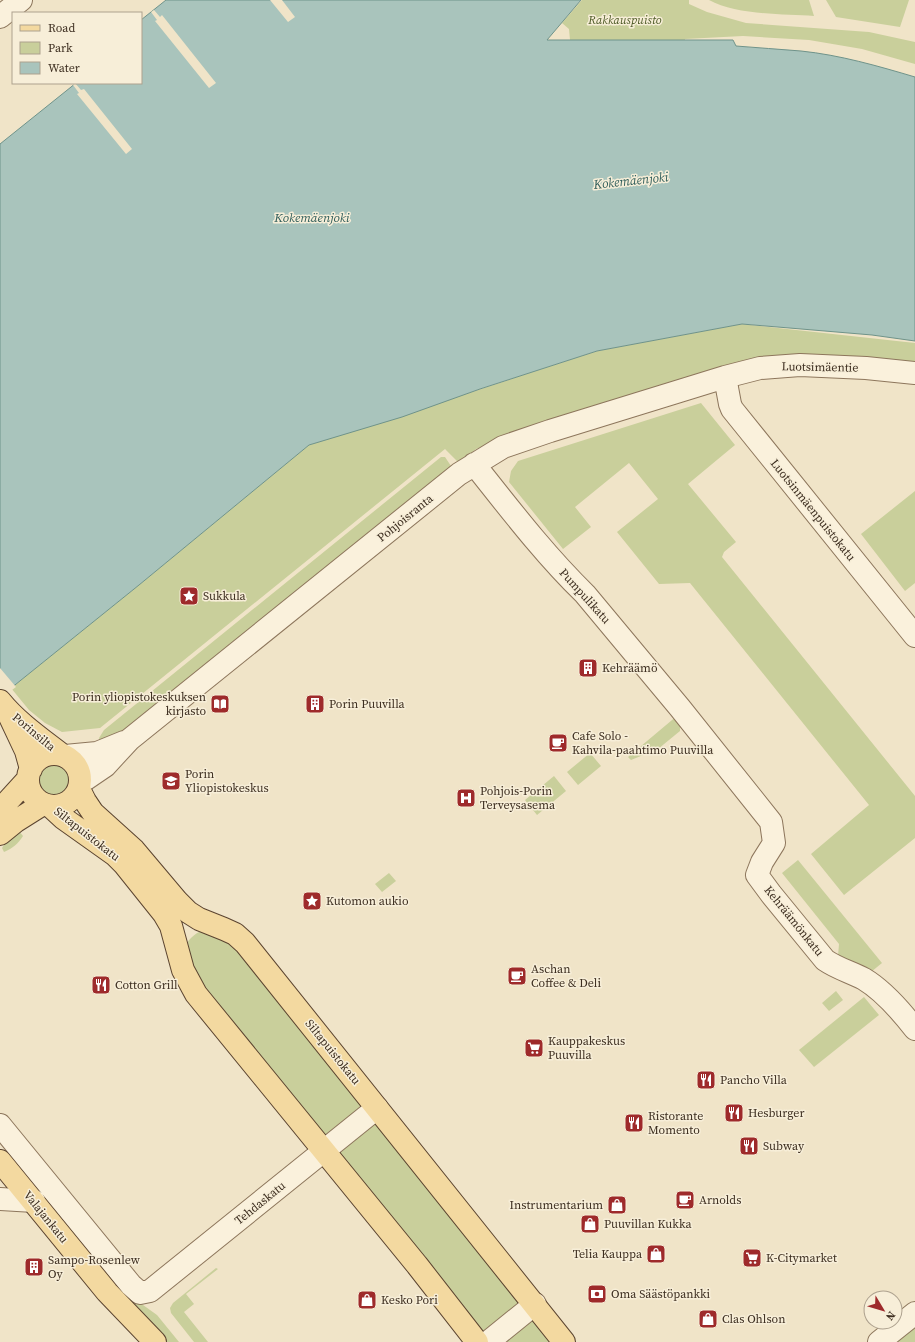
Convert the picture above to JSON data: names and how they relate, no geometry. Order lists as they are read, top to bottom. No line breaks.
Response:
{"streets":{"main road":["Porinsilta","Siltapuistokatu","Valajankatu"],"street":["Luotsimäentie","Luotsinmäenpuistokatu","Pohjoisranta","Pumpulikatu","Kehräämönkatu","Tehdaskatu"]},"crossings":[["Luotsimäentie","Luotsinmäenpuistokatu"],["Luotsimäentie","Pohjoisranta"],["Luotsinmäenpuistokatu","Pohjoisranta"],["Pohjoisranta","Pumpulikatu"],["Pohjoisranta","Porinsilta"],["Pohjoisranta","Siltapuistokatu"],["Pumpulikatu","Kehräämönkatu"],["Porinsilta","Siltapuistokatu"],["Siltapuistokatu","Tehdaskatu"]],"water":["Kokemäenjoki"],"parks":["Rakkauspuisto"],"places":{"place":["Sukkula","Kutomon aukio"],"building":["Kehräämö","Porin Puuvilla","Sampo-Rosenlew Oy"],"library":["Porin yliopistokeskuksen kirjasto"],"cafe":["Cafe Solo - Kahvila-paahtimo Puuvilla","Aschan Coffee & Deli","Arnolds"],"school or university":["Porin Yliopistokeskus"],"hospital":["Pohjois-Porin Terveysasema"],"restaurant":["Cotton Grill","Pancho Villa","Hesburger","Ristorante Momento","Subway"],"supermarket":["Kauppakeskus Puuvilla","K-Citymarket"],"shop":["Instrumentarium","Puuvillan Kukka","Telia Kauppa","Kesko Pori","Clas Ohlson"],"bank":["Oma Säästöpankki"]},"legend":["Road","Park","Water"],"north":"bottom right"}
